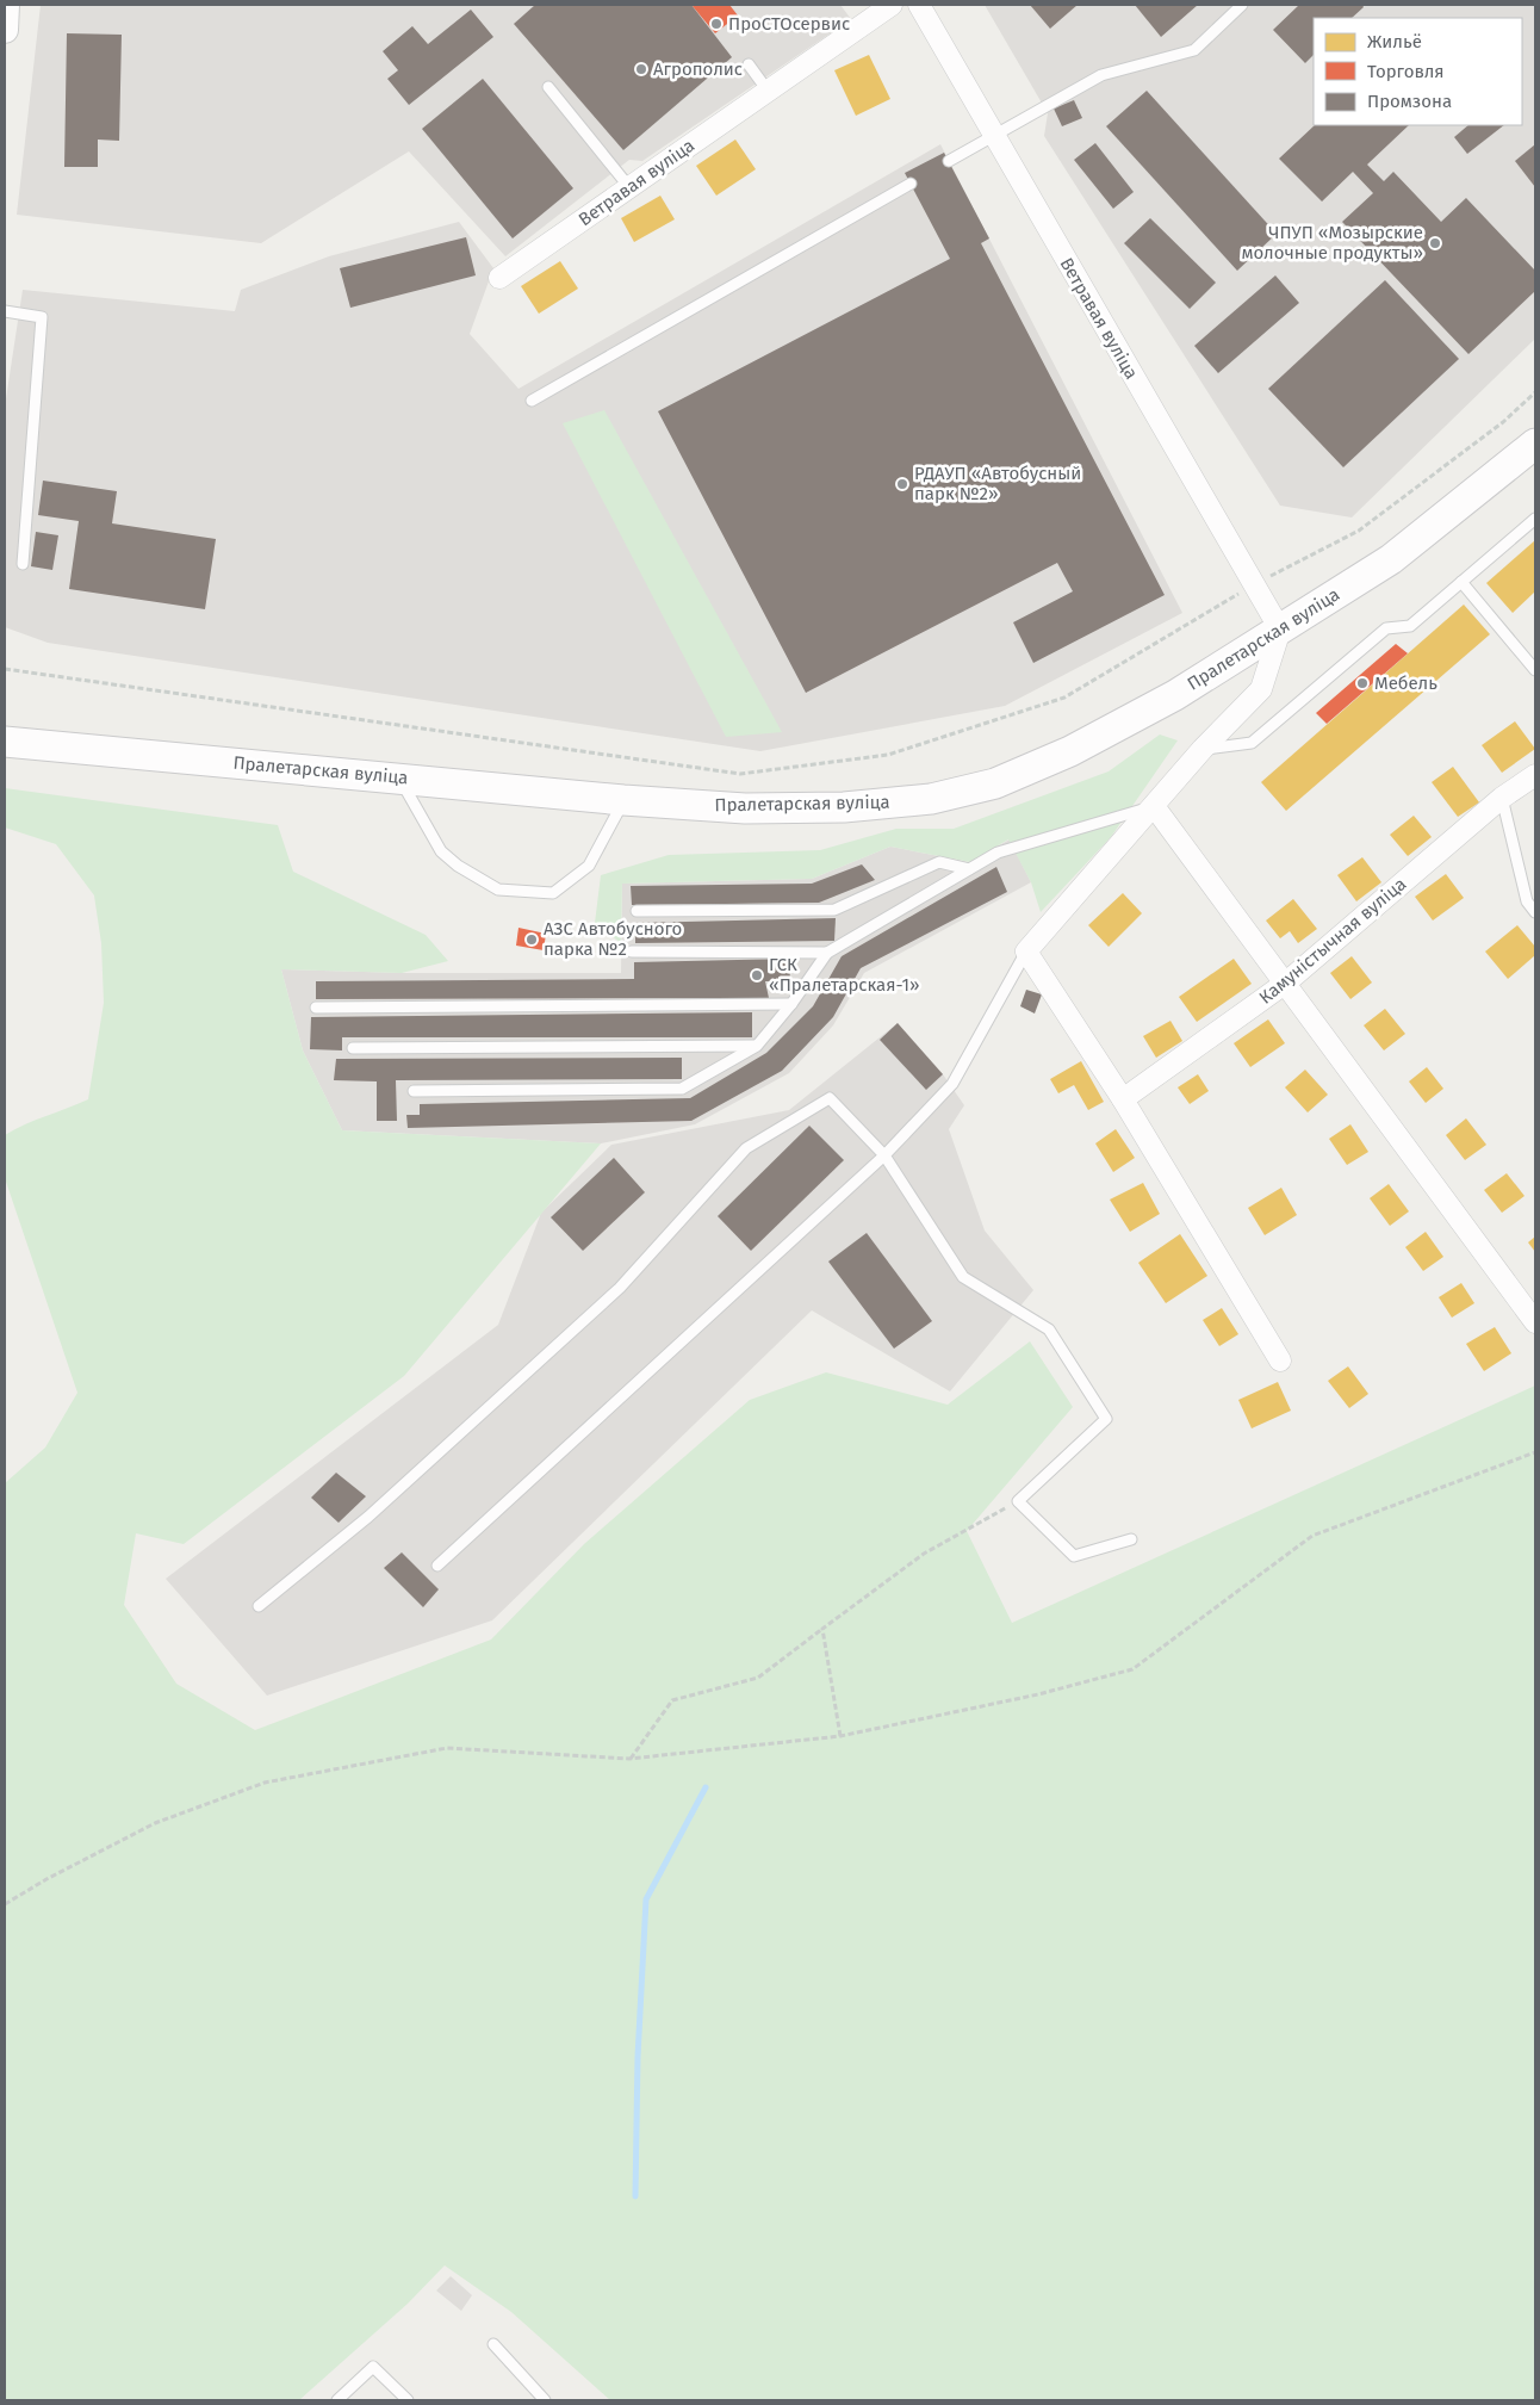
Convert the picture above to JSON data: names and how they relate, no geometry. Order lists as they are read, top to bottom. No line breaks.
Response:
{"streets":{"main road":["Пралетарская вуліца"],"street":["Ветравая вуліца","Камуністычная вуліца"]},"crossings":[["Ветравая вуліца","Пралетарская вуліца"]],"places":["ПроСТОсервис","Агрополис","ЧПУП «Мозырские молочные продукты»","РДАУП «Автобусный парк №2»","Мебель","АЗС Автобусного парка №2","ГСК «Пралетарская-1»"],"legend":["Жильё","Торговля","Промзона"]}
